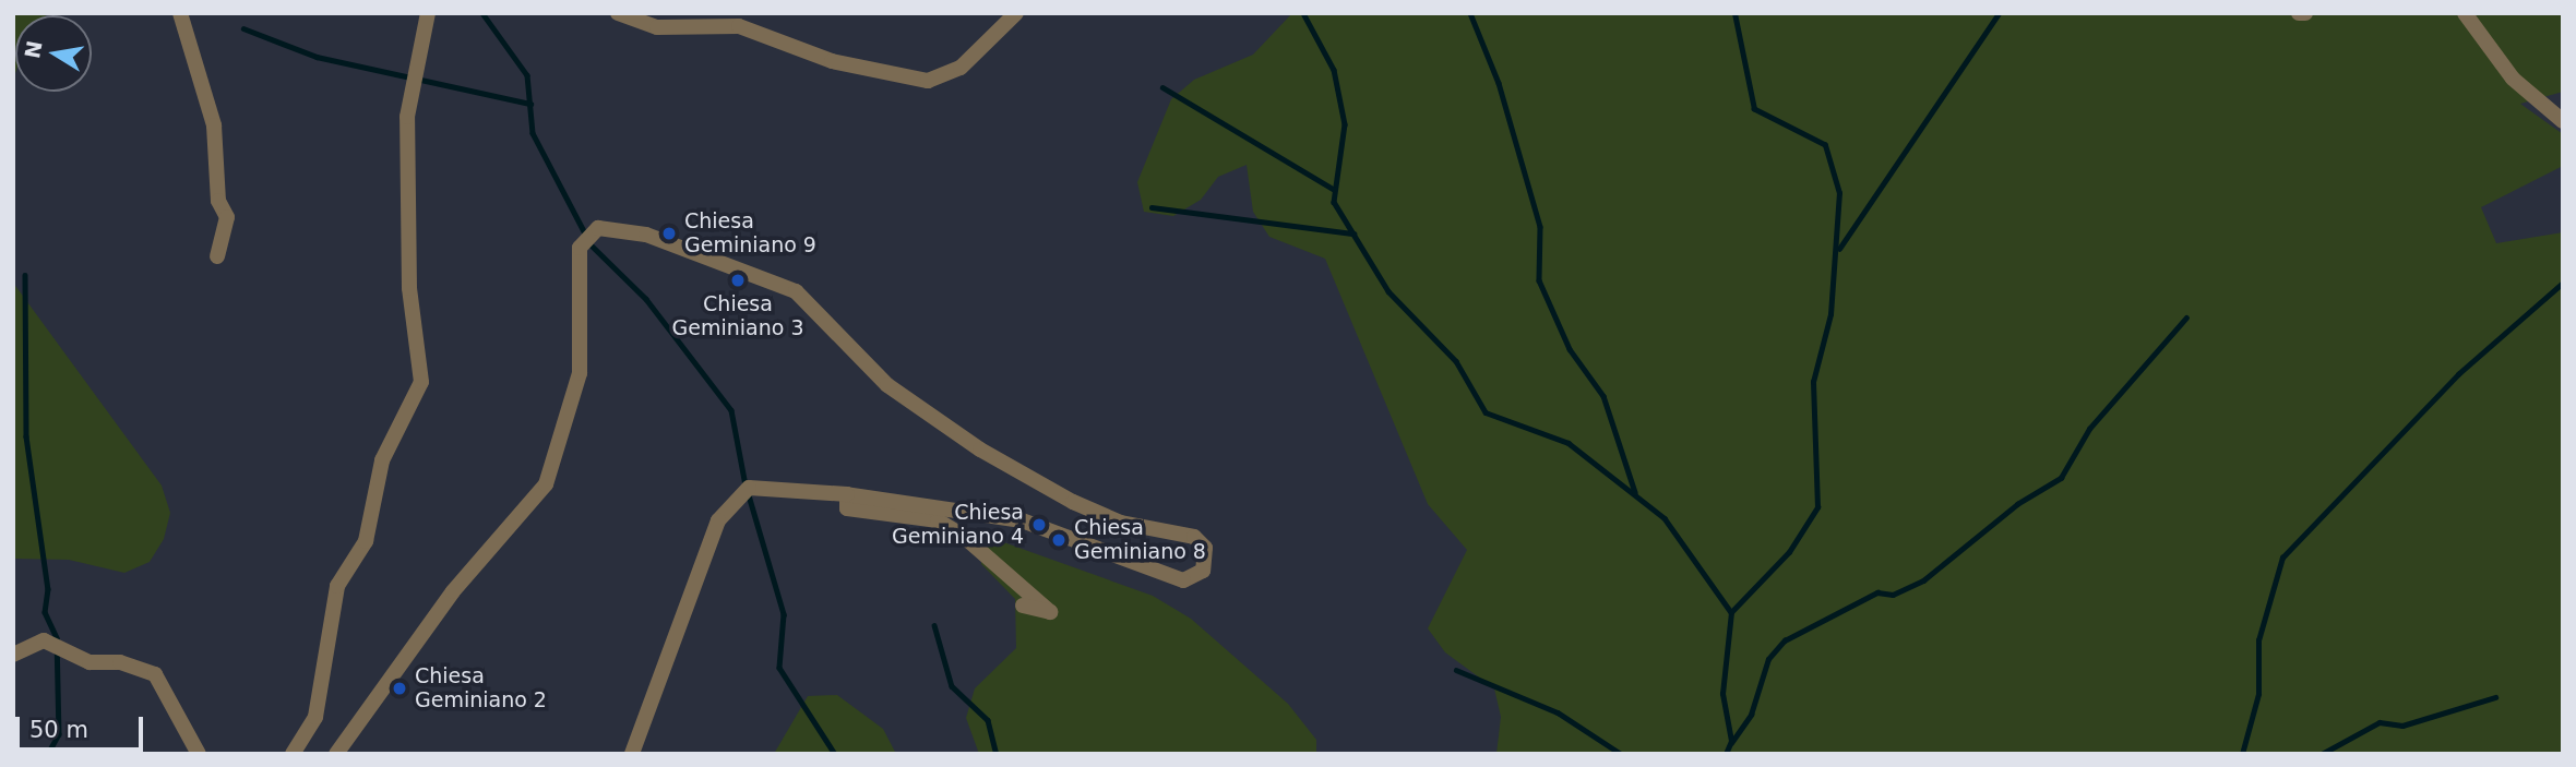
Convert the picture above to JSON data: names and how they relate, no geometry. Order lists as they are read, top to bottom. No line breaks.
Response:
{"places":["Chiesa Geminiano 9","Chiesa Geminiano 3","Chiesa Geminiano 4","Chiesa Geminiano 8","Chiesa Geminiano 2"],"scale_bar":"50 m","north":"left"}
